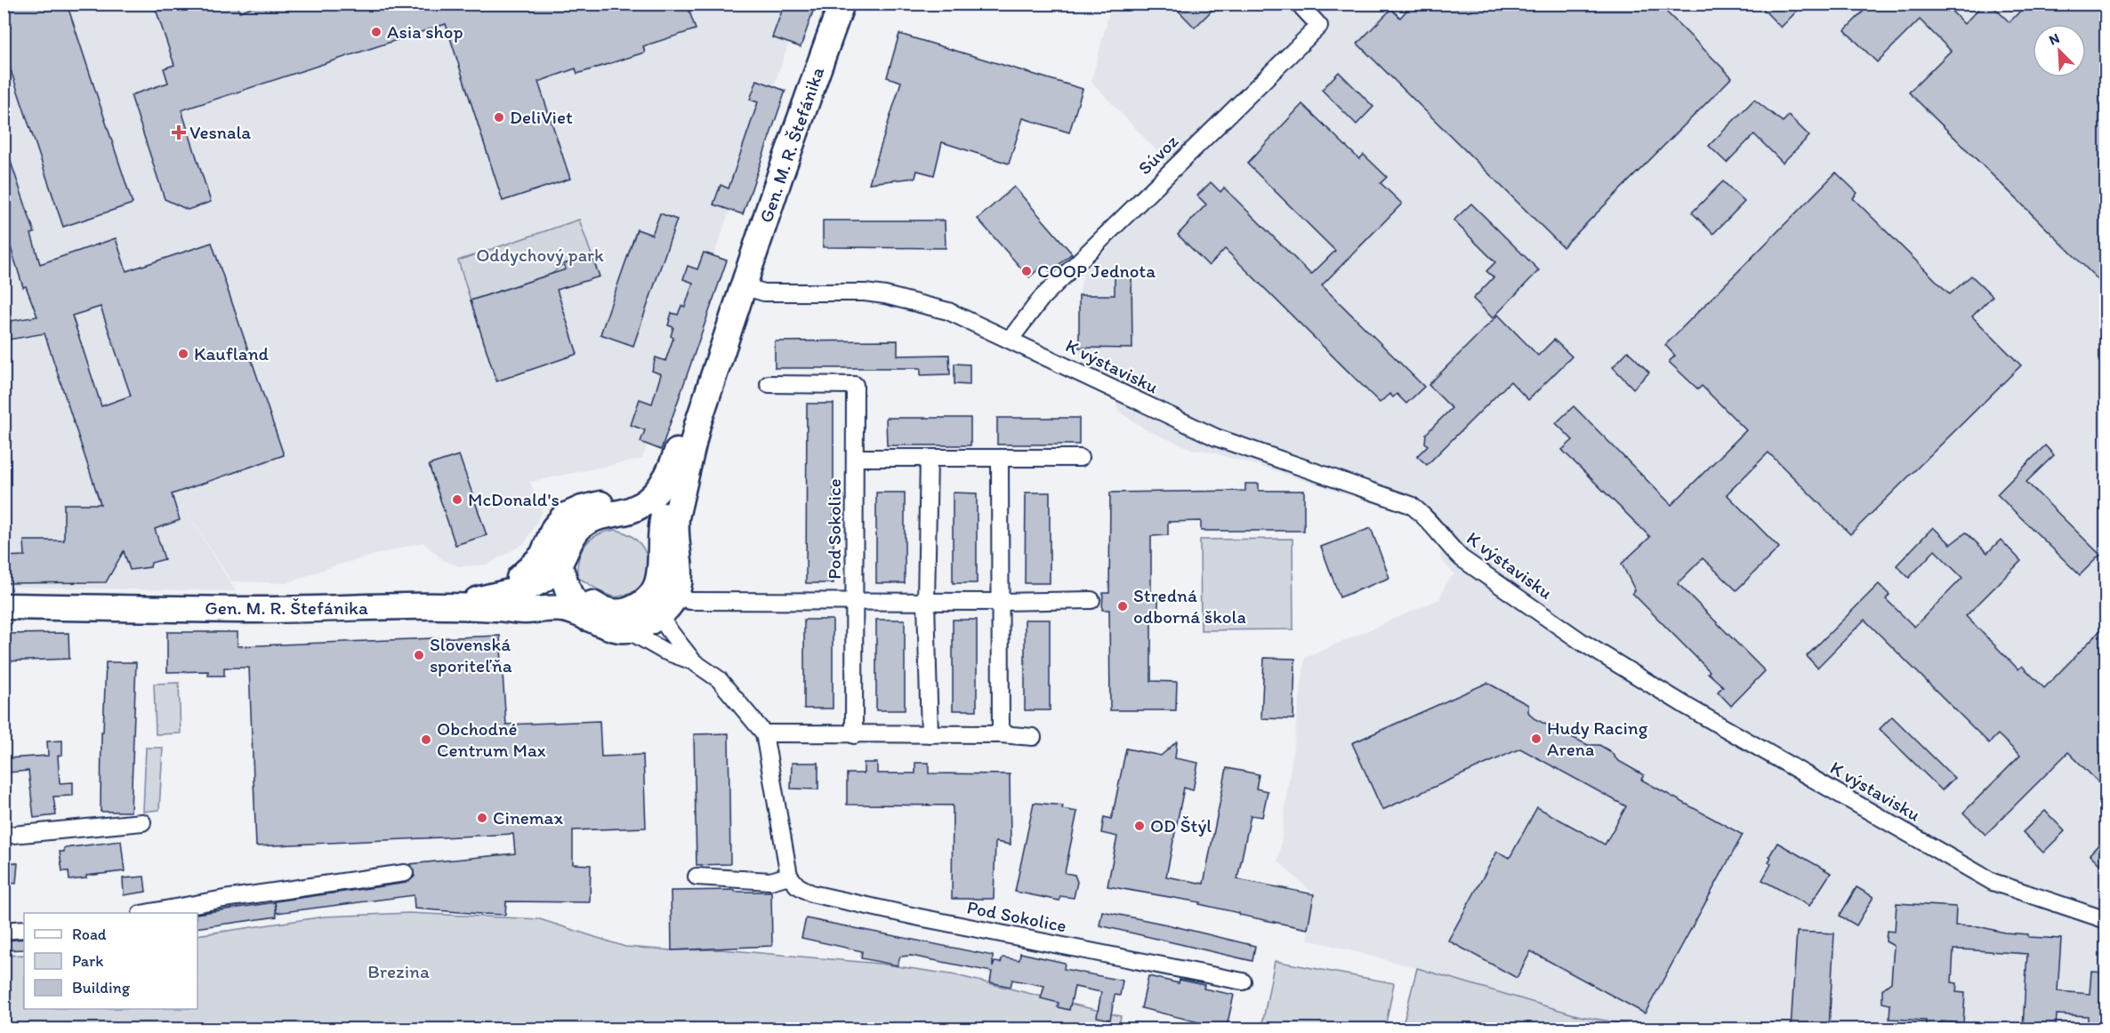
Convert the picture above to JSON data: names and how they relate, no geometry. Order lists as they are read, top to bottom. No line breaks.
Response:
{"streets":{"main road":["Gen. M. R. Štefánika"],"street":["Súvoz","K výstavisku","Pod Sokolice"]},"crossings":[["Gen. M. R. Štefánika","K výstavisku"],["Gen. M. R. Štefánika","Pod Sokolice"],["Súvoz","K výstavisku"]],"parks":["Oddychový park","Brezina"],"places":{"other":["Asia shop","DeliViet","COOP Jednota","Kaufland","McDonald's","Stredná odborná škola","Slovenská sporiteľňa","Hudy Racing Arena","Obchodné Centrum Max","Cinemax","OD Štýl"],"health":["Vesnala"]},"legend":["Road","Park","Building"],"north":"top left"}
